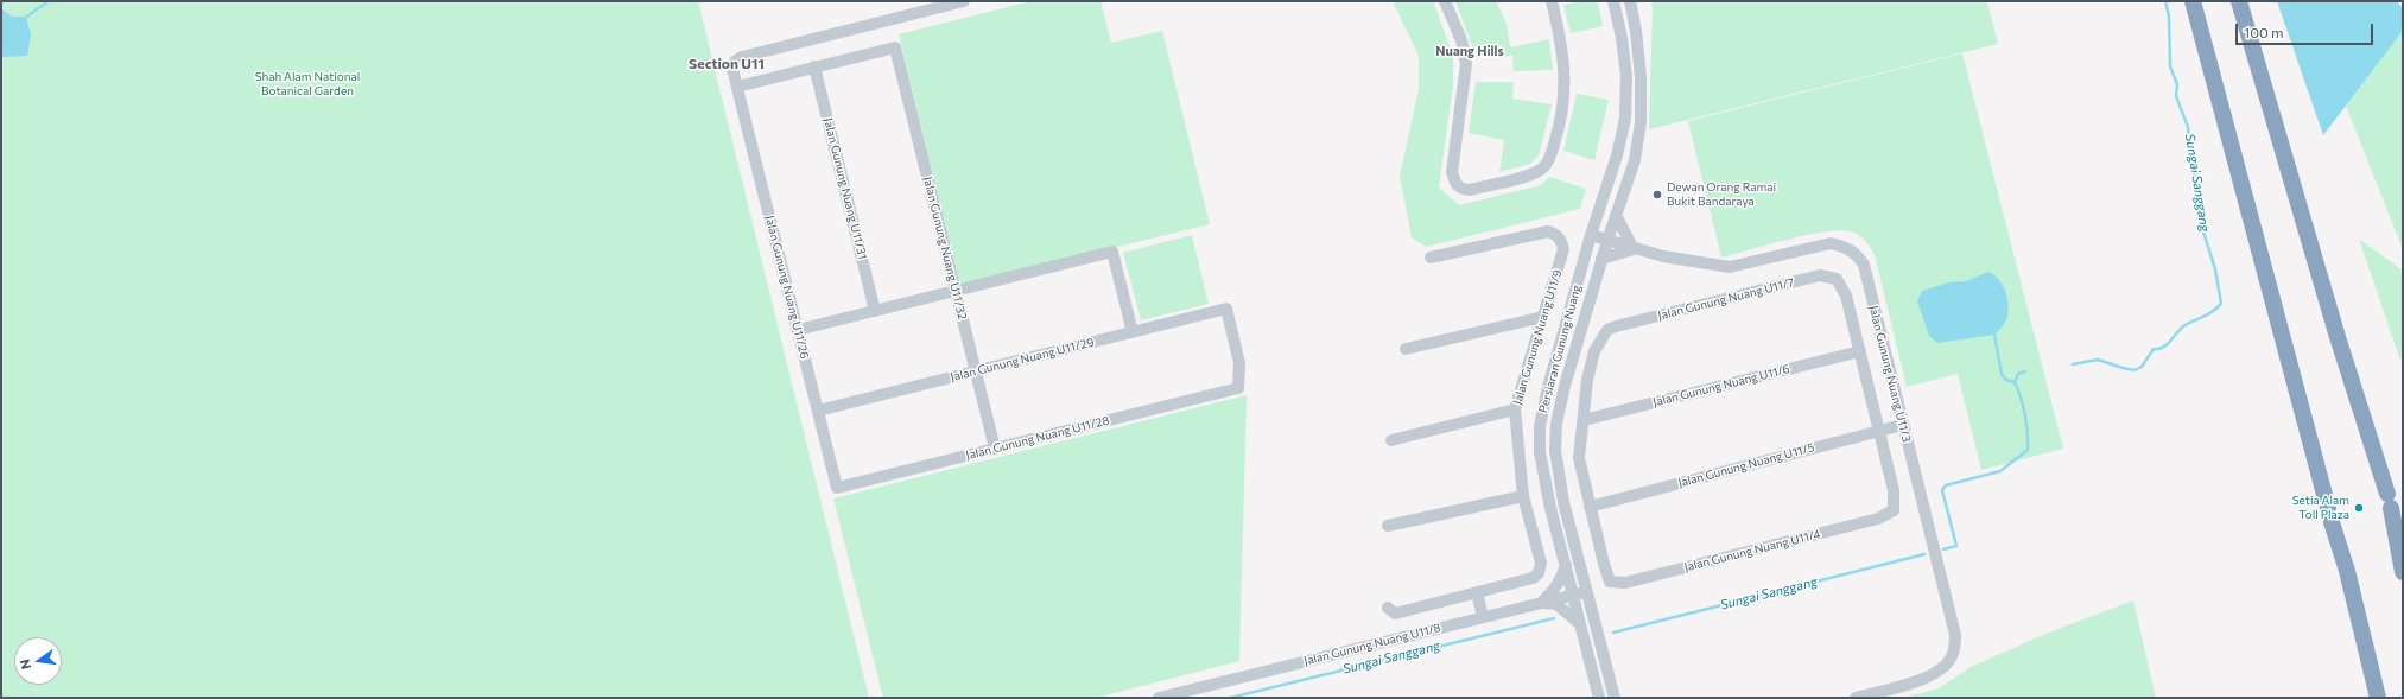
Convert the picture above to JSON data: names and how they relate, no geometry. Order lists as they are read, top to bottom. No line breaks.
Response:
{"streets":{"street":["Jalan Gunung Nuang U11/31","Jalan Gunung Nuang U11/32","Jalan Gunung Nuang U11/26","Jalan Gunung Nuang U11/7","Jalan Gunung Nuang U11/9","Persiaran Gunung Nuang","Jalan Gunung Nuang U11/29","Jalan Gunung Nuang U11/3","Jalan Gunung Nuang U11/6","Jalan Gunung Nuang U11/28","Jalan Gunung Nuang U11/5","Jalan Gunung Nuang U11/4","Jalan Gunung Nuang U11/8"]},"crossings":[["Jalan Gunung Nuang U11/31","Jalan Gunung Nuang U11/32"],["Jalan Gunung Nuang U11/32","Jalan Gunung Nuang U11/29"],["Jalan Gunung Nuang U11/32","Jalan Gunung Nuang U11/28"],["Jalan Gunung Nuang U11/26","Jalan Gunung Nuang U11/29"],["Jalan Gunung Nuang U11/26","Jalan Gunung Nuang U11/28"],["Jalan Gunung Nuang U11/7","Jalan Gunung Nuang U11/6"],["Persiaran Gunung Nuang","Jalan Gunung Nuang U11/3"],["Persiaran Gunung Nuang","Jalan Gunung Nuang U11/8"],["Jalan Gunung Nuang U11/29","Jalan Gunung Nuang U11/28"],["Jalan Gunung Nuang U11/3","Jalan Gunung Nuang U11/5"],["Jalan Gunung Nuang U11/5","Jalan Gunung Nuang U11/4"]],"districts":["Nuang Hills","Section U11"],"water":["Sungai Sanggang"],"parks":["Shah Alam National Botanical Garden"],"places":["Dewan Orang Ramai Bukit Bandaraya","Setia Alam Toll Plaza"],"scale_bar":"100 m","north":"left"}
